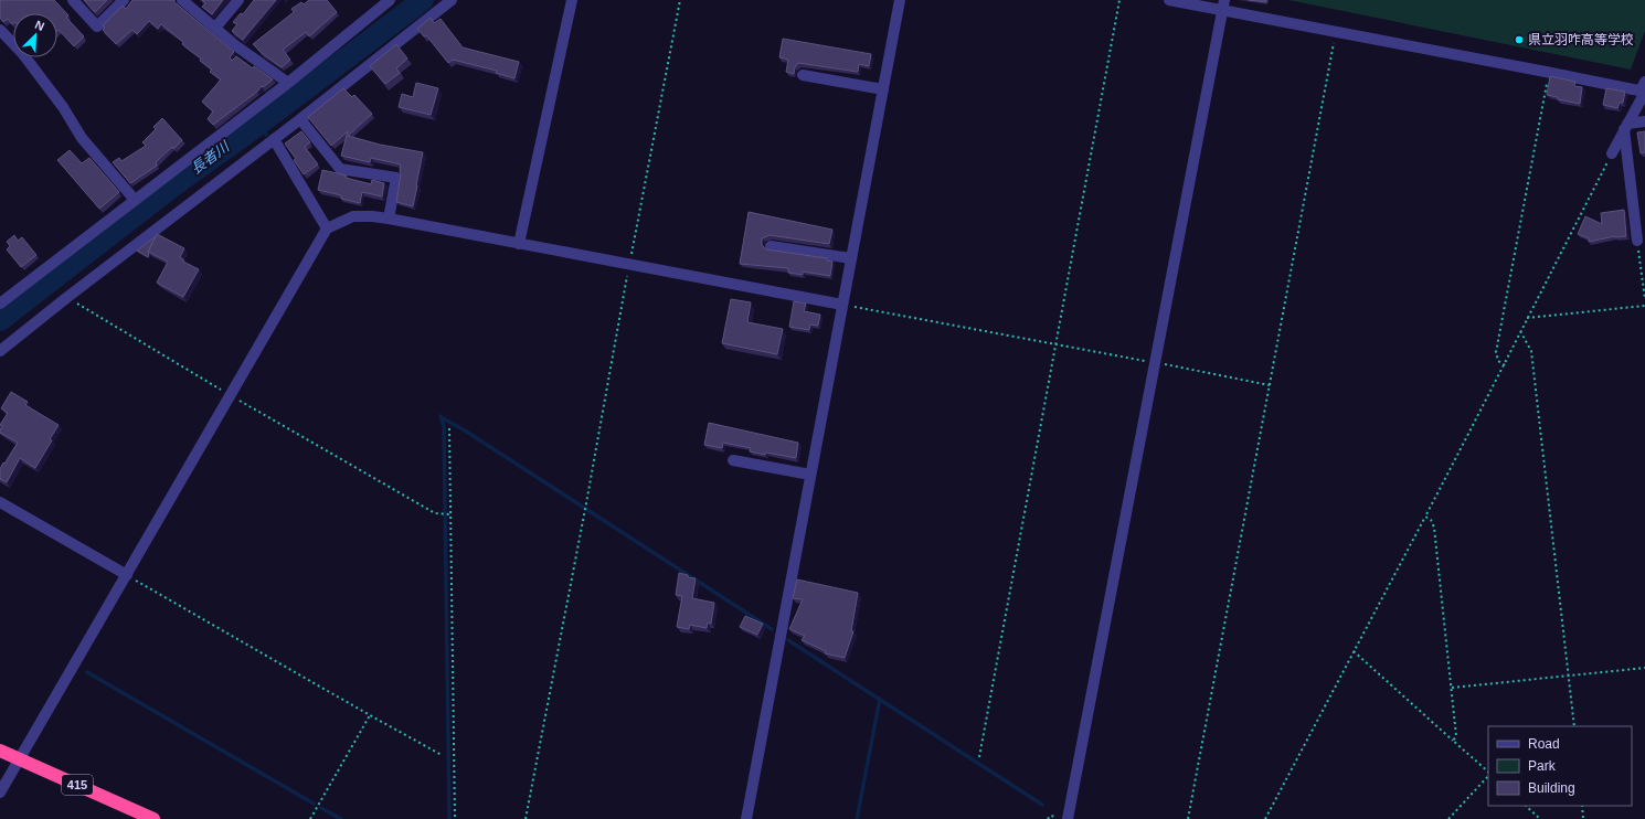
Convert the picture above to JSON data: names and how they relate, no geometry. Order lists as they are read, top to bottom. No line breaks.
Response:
{"streets":{"highway":["415"]},"water":["長者川"],"places":["県立羽咋高等学校"],"legend":["Road","Park","Building"],"north":"top right"}
